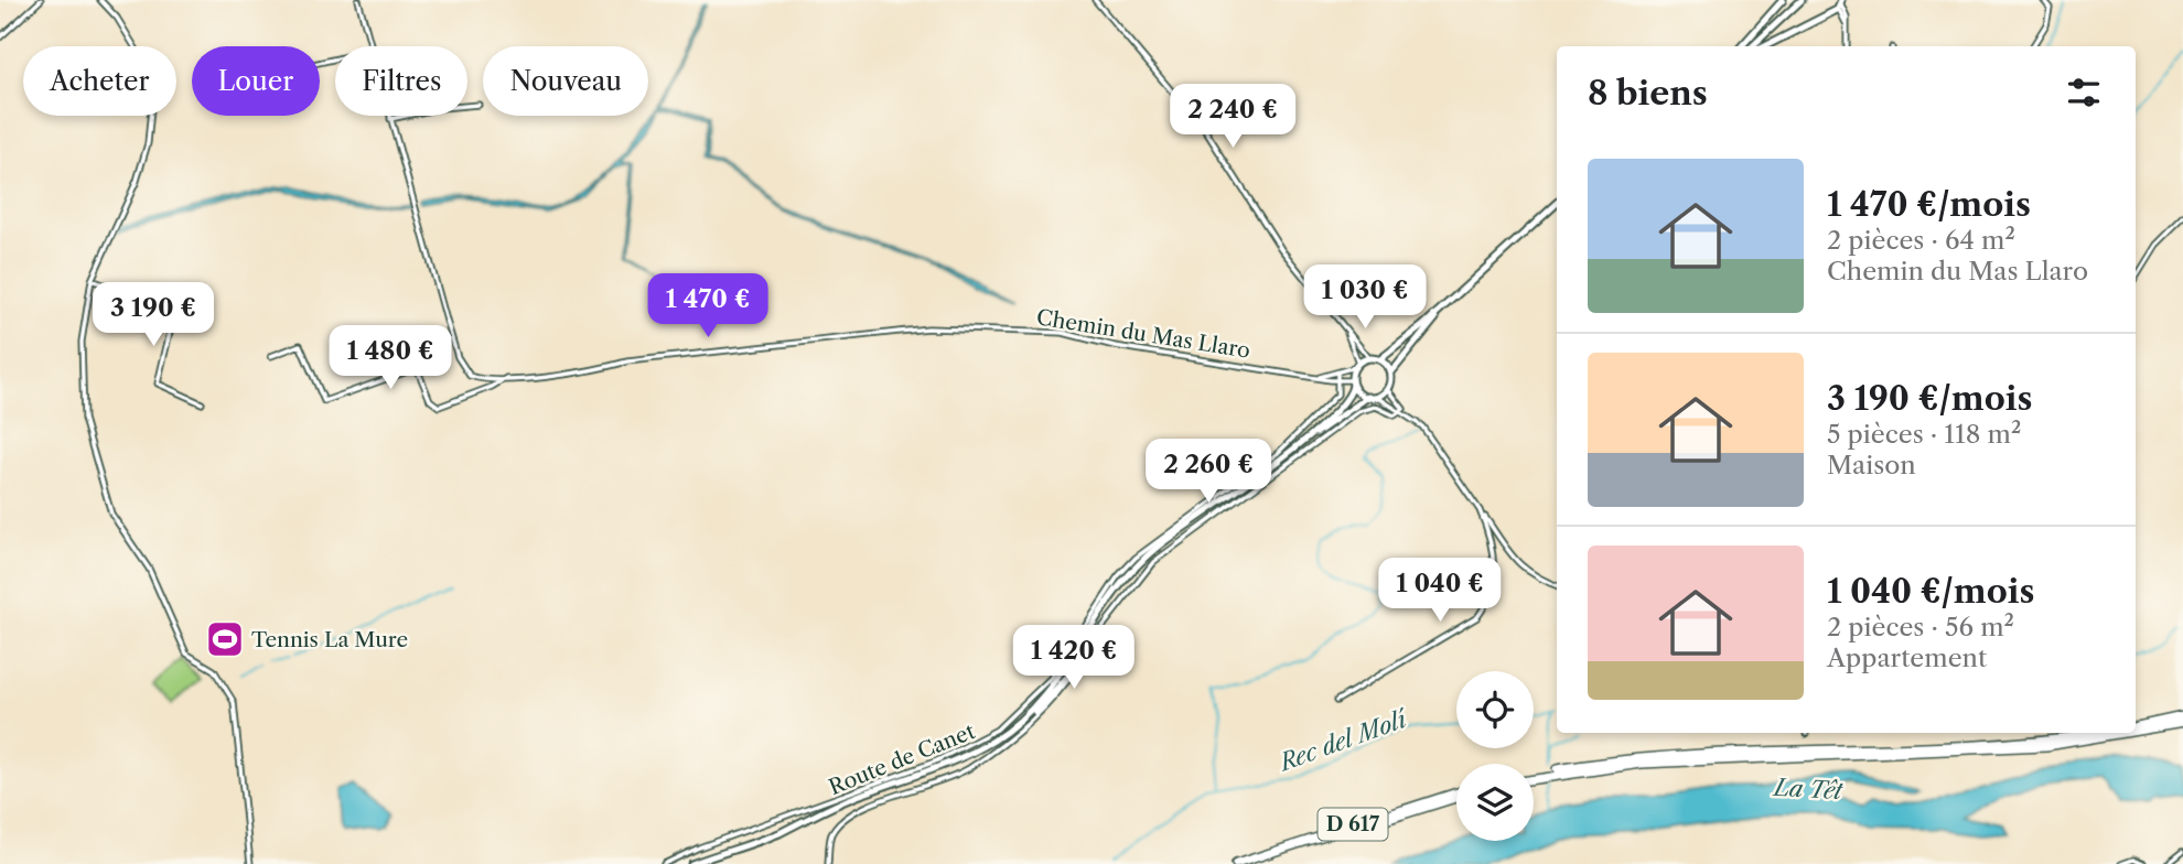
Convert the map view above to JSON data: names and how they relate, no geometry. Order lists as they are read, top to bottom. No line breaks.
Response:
{"streets":{"highway":["D 617"],"main road":["Route de Canet"],"street":["Chemin du Mas Llaro"]},"crossings":[["Chemin du Mas Llaro","Route de Canet"]],"water":["Rec del Molí","La Têt"],"places":{"sports":["Tennis La Mure"]},"page":{"chip":["Acheter","Louer","Filtres","Nouveau"],"heading":"8 biens","price":["2 240 €","1 030 €","1 470 €","3 190 €","1 480 €","2 260 €","1 040 €","1 420 €"],"list":[{"name":"1 470 €/mois","note":"2 pièces · 64 m² · Chemin du Mas Llaro"},{"name":"3 190 €/mois","note":"5 pièces · 118 m² · Maison"},{"name":"1 040 €/mois","note":"2 pièces · 56 m² · Appartement"}]}}
